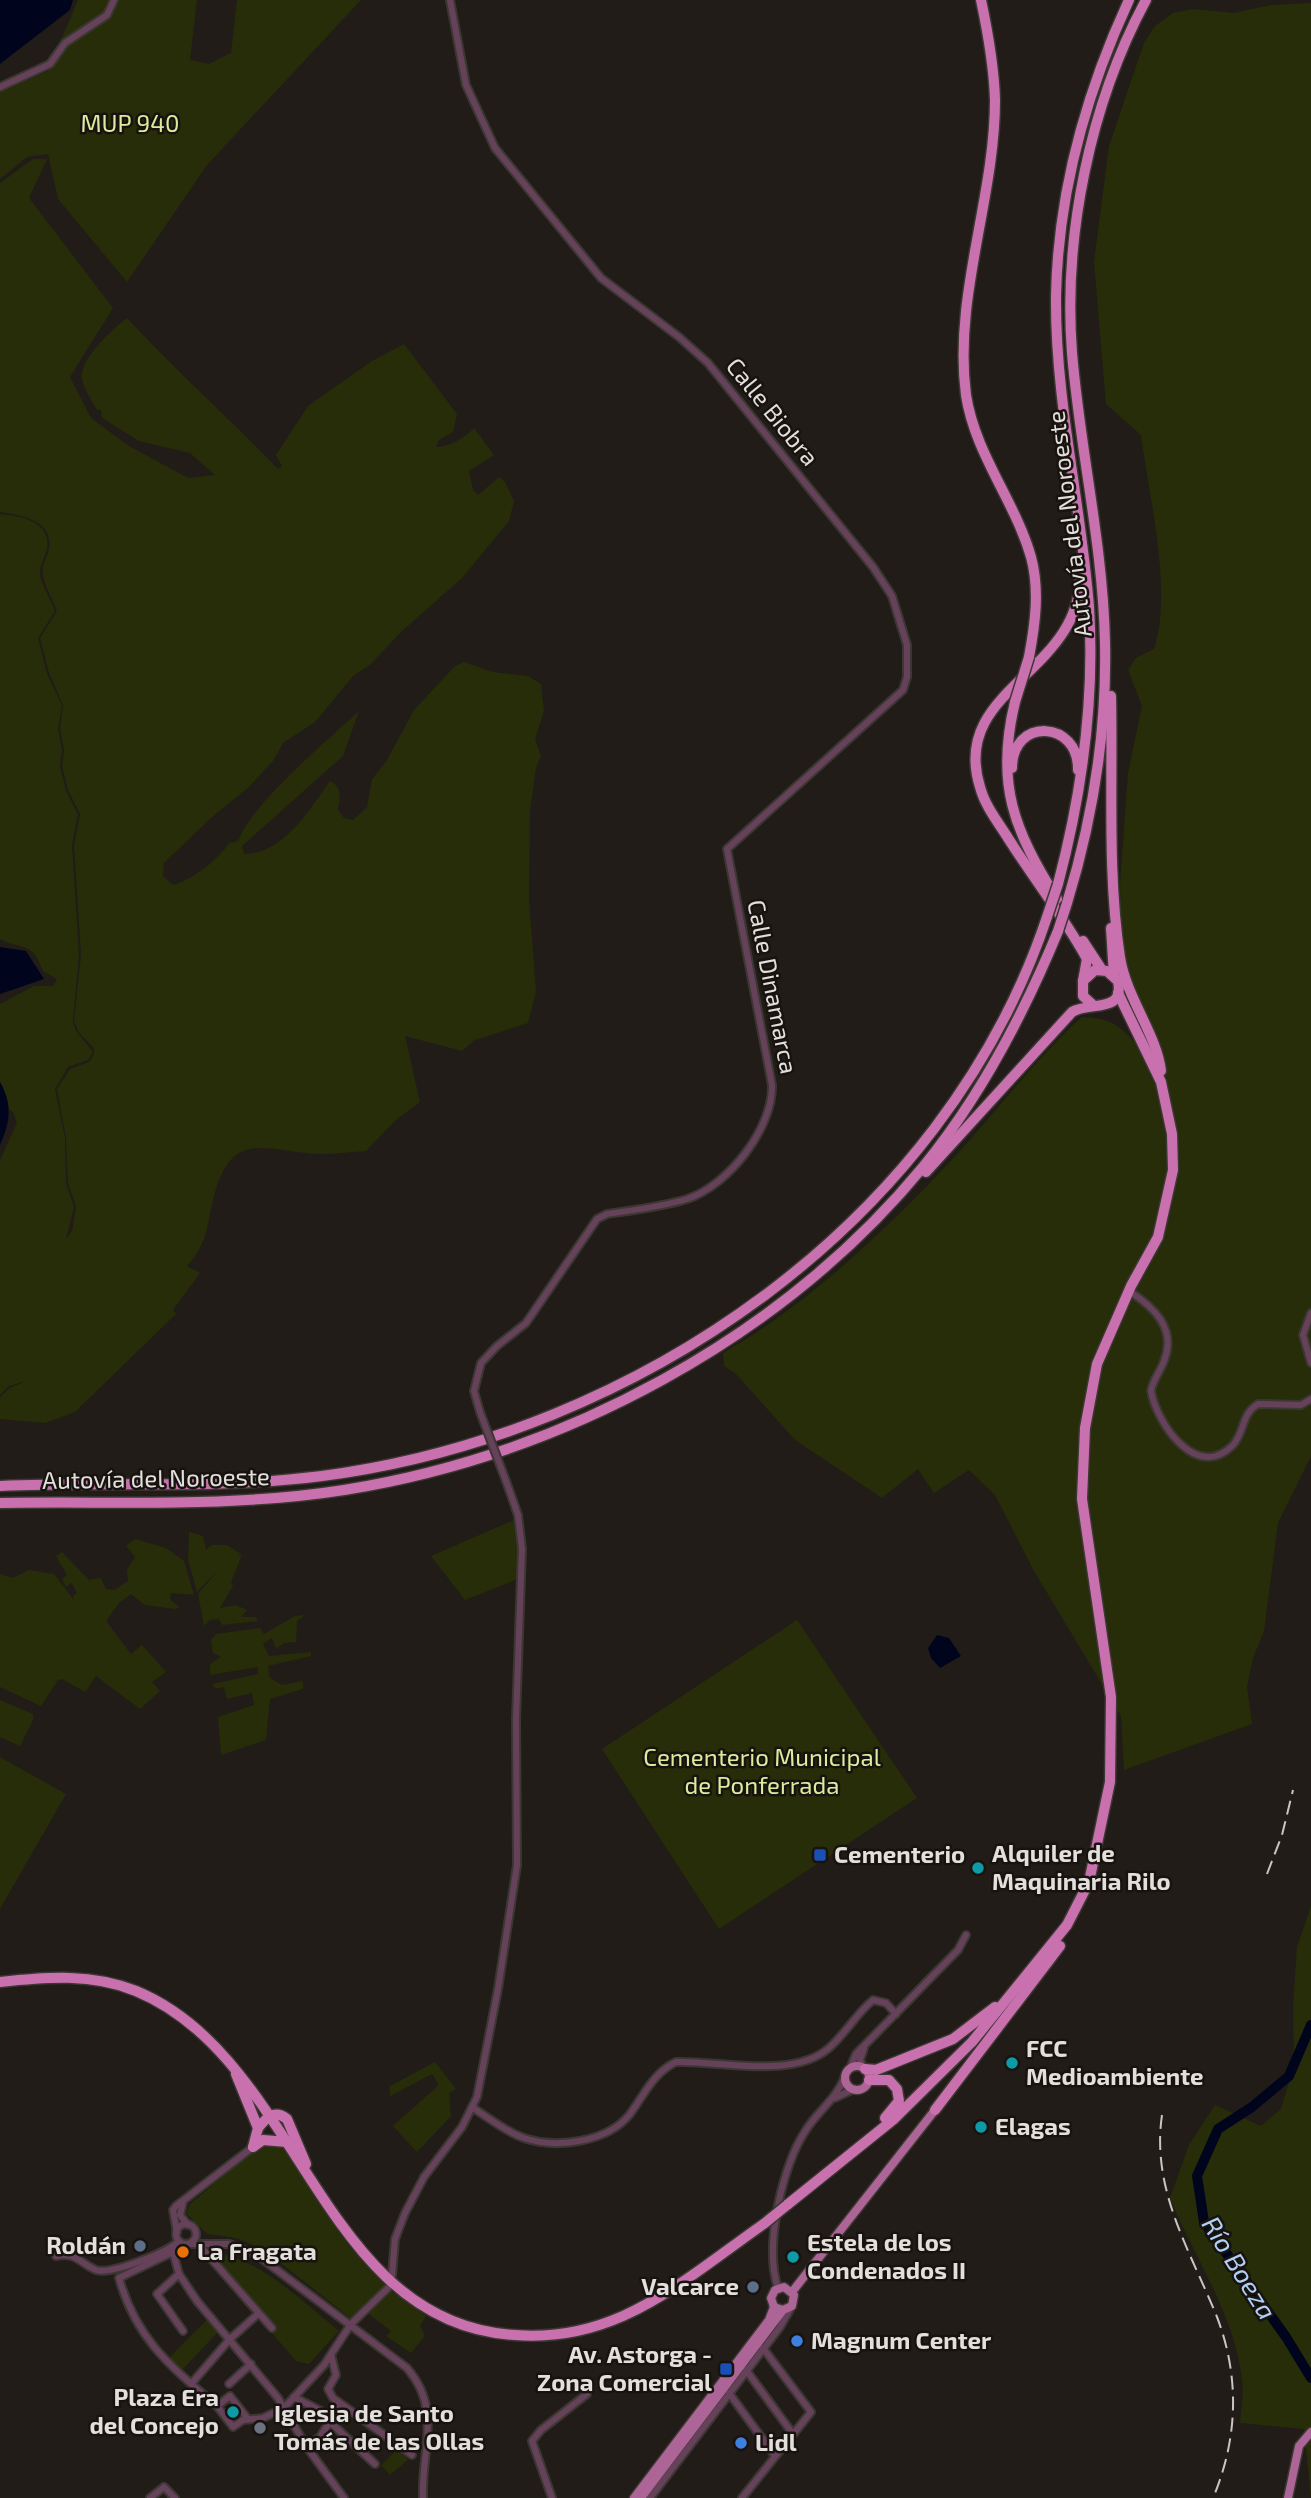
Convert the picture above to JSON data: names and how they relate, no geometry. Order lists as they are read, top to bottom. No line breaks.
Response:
{"streets":{"highway":["Autovía del Noroeste"],"street":["Calle Biobra","Calle Dinamarca"]},"crossings":[["Calle Biobra","Calle Dinamarca"]],"water":["Río Boeza"],"parks":["MUP 940","Cementerio Municipal de Ponferrada"],"places":{"transit":["Cementerio","Av. Astorga - Zona Comercial"],"other":["Alquiler de Maquinaria Rilo","FCC Medioambiente","Elagas","Roldán","La Fragata","Estela de los Condenados II","Valcarce","Magnum Center","Plaza Era del Concejo","Iglesia de Santo Tomás de las Ollas","Lidl"]}}
